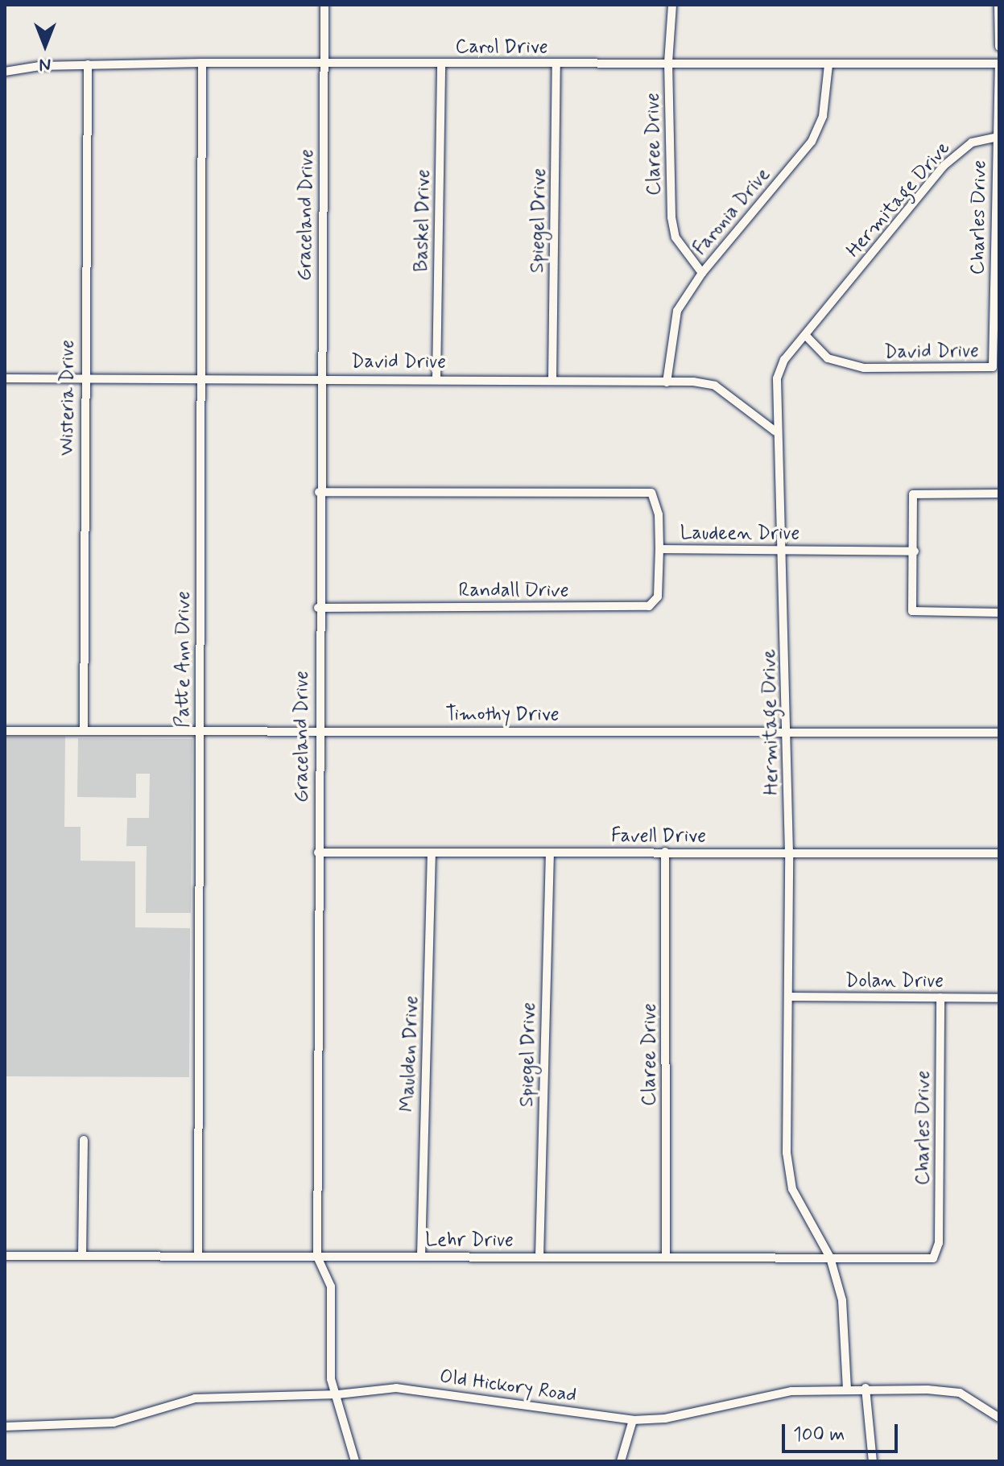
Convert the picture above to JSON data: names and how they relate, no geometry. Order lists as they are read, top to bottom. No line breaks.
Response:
{"streets":{"street":["Carol Drive","Claree Drive","Hermitage Drive","Faronia Drive","Graceland Drive","Charles Drive","Baskel Drive","Spiegel Drive","David Drive","Wisteria Drive","Laudeen Drive","Randall Drive","Patte Ann Drive","Timothy Drive","Favell Drive","Dolan Drive","Maulden Drive","Lehr Drive","Old Hickory Road"]},"crossings":[["Carol Drive","Claree Drive"],["Carol Drive","Faronia Drive"],["Carol Drive","Graceland Drive"],["Carol Drive","Charles Drive"],["Carol Drive","Baskel Drive"],["Carol Drive","Spiegel Drive"],["Carol Drive","Wisteria Drive"],["Carol Drive","Patte Ann Drive"],["Claree Drive","Faronia Drive"],["Claree Drive","Favell Drive"],["Claree Drive","Lehr Drive"],["Hermitage Drive","Charles Drive"],["Hermitage Drive","David Drive"],["Hermitage Drive","Laudeen Drive"],["Hermitage Drive","Timothy Drive"],["Hermitage Drive","Favell Drive"],["Hermitage Drive","Dolan Drive"],["Hermitage Drive","Lehr Drive"],["Hermitage Drive","Old Hickory Road"],["Faronia Drive","David Drive"],["Graceland Drive","David Drive"],["Graceland Drive","Laudeen Drive"],["Graceland Drive","Randall Drive"],["Graceland Drive","Timothy Drive"],["Graceland Drive","Favell Drive"],["Graceland Drive","Lehr Drive"],["Graceland Drive","Old Hickory Road"],["Charles Drive","David Drive"],["Charles Drive","Dolan Drive"],["Charles Drive","Lehr Drive"],["Baskel Drive","David Drive"],["Spiegel Drive","David Drive"],["Spiegel Drive","Favell Drive"],["Spiegel Drive","Lehr Drive"],["David Drive","Wisteria Drive"],["David Drive","Patte Ann Drive"],["Wisteria Drive","Timothy Drive"],["Laudeen Drive","Randall Drive"],["Patte Ann Drive","Timothy Drive"],["Patte Ann Drive","Lehr Drive"],["Favell Drive","Maulden Drive"],["Maulden Drive","Lehr Drive"]],"scale_bar":"100 m","north":"bottom"}
